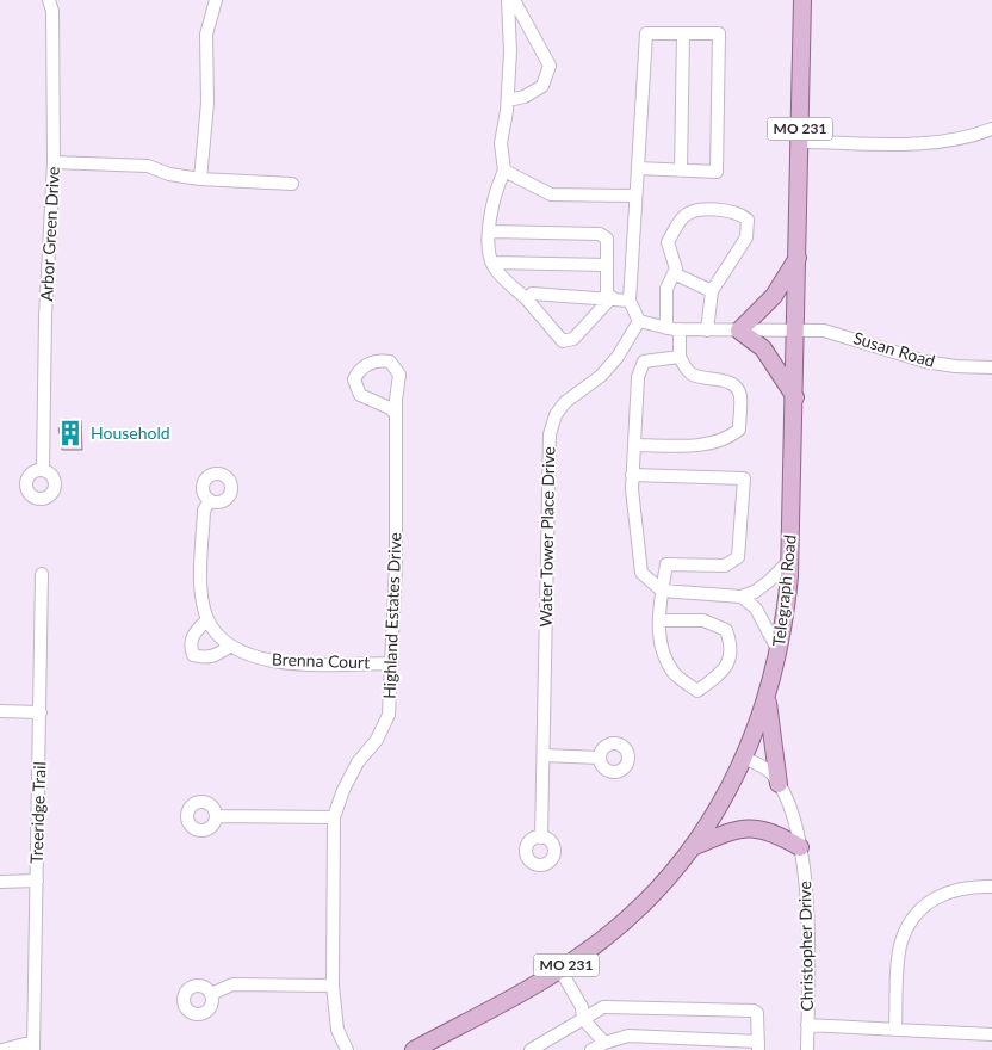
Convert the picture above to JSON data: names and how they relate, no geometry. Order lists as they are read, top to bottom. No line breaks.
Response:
{"streets":{"main road":["MO 231","Telegraph Road"],"street":["Arbor Green Drive","Susan Road","Water Tower Place Drive","Highland Estates Drive","Brenna Court","Treeridge Trail","Christopher Drive"]},"crossings":[["Susan Road","Telegraph Road"],["Telegraph Road","Christopher Drive"],["Highland Estates Drive","Brenna Court"]],"places":{"building":["Household"]}}
